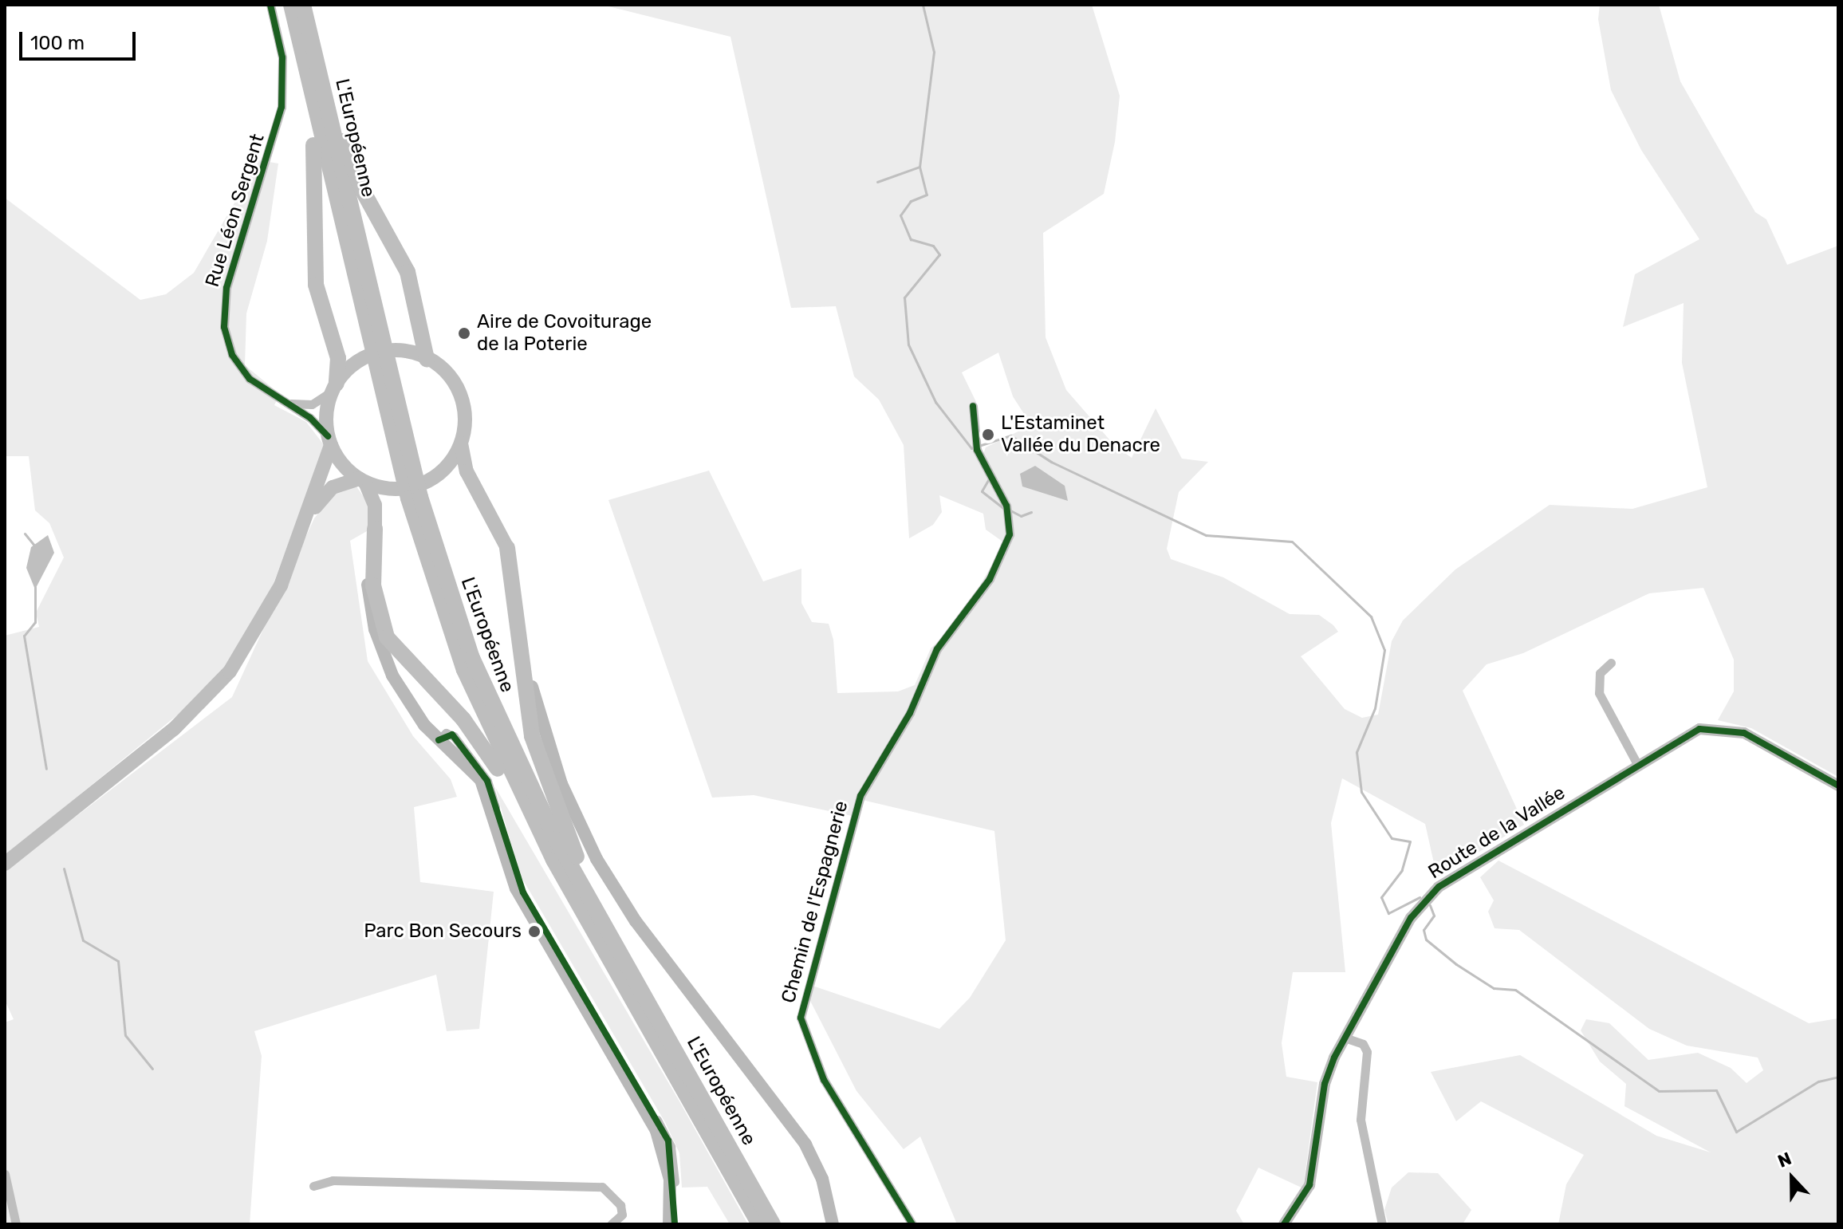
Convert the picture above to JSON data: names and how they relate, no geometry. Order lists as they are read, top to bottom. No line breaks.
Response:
{"streets":{"highway":["L'Européenne"],"street":["Rue Léon Sergent","Route de la Vallée","Chemin de l'Espagnerie"]},"places":["Aire de Covoiturage de la Poterie","L'Estaminet Vallée du Denacre","Parc Bon Secours"],"scale_bar":"100 m","north":"top"}
